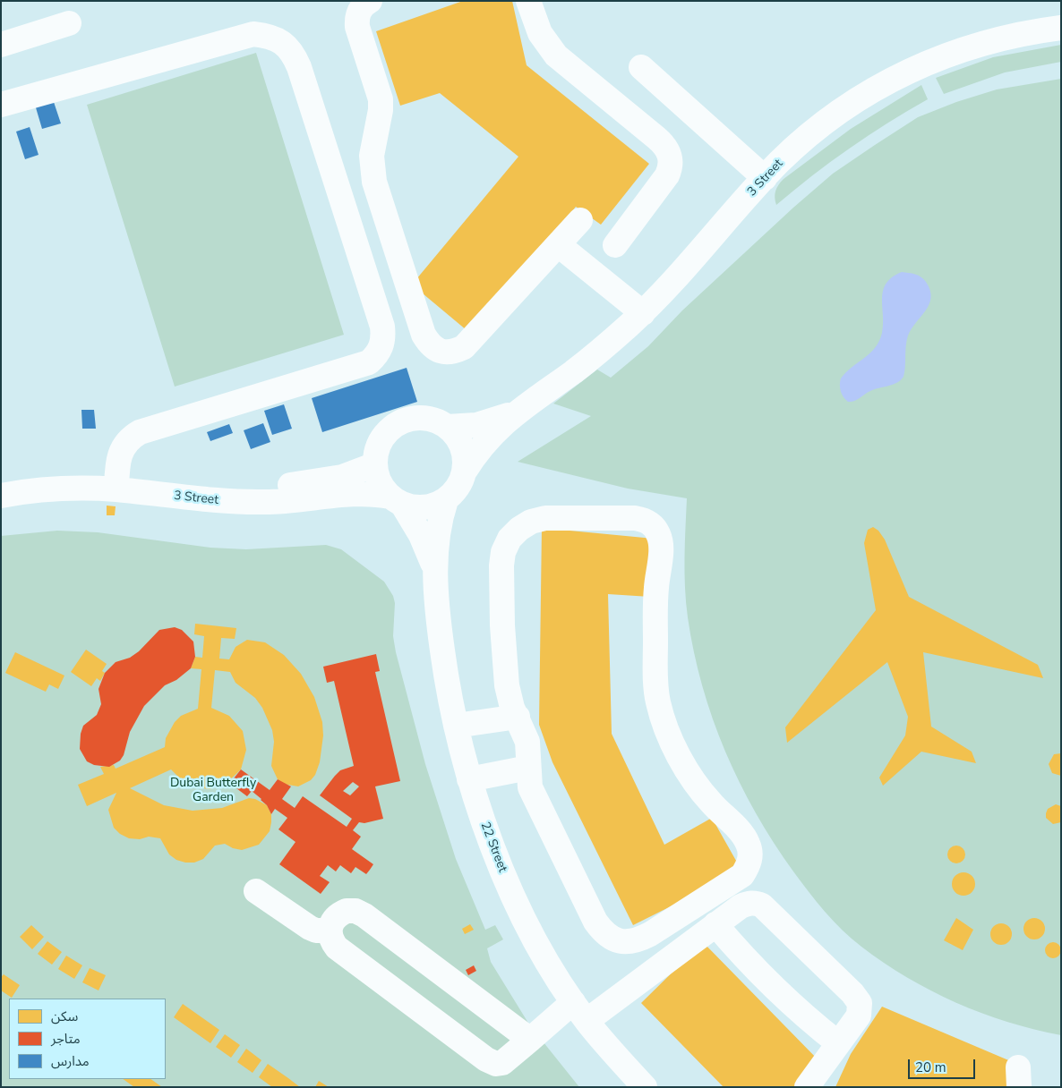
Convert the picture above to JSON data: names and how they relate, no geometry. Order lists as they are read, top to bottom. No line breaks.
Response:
{"streets":{"street":["3 Street","22 Street"]},"crossings":[["3 Street","22 Street"]],"parks":["Dubai Butterfly Garden"],"legend":["سكن","متاجر","مدارس"],"scale_bar":"20 m"}
